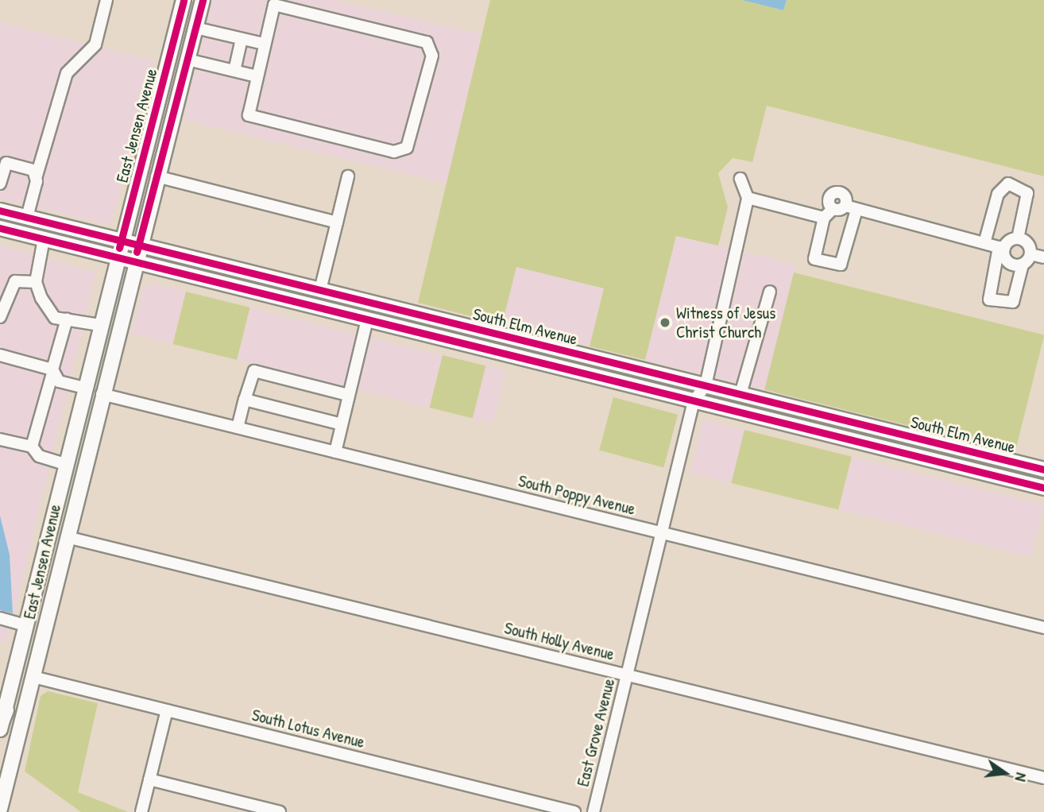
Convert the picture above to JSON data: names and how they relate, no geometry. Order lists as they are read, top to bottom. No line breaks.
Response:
{"streets":{"main road":["East Jensen Avenue","South Elm Avenue"],"street":["South Poppy Avenue","South Holly Avenue","South Lotus Avenue","East Grove Avenue"]},"crossings":[["East Jensen Avenue","South Elm Avenue"],["East Jensen Avenue","South Poppy Avenue"],["East Jensen Avenue","South Holly Avenue"],["East Jensen Avenue","South Lotus Avenue"],["South Elm Avenue","East Grove Avenue"],["South Poppy Avenue","East Grove Avenue"],["South Holly Avenue","East Grove Avenue"]],"places":["Witness of Jesus Christ Church"],"north":"right"}
